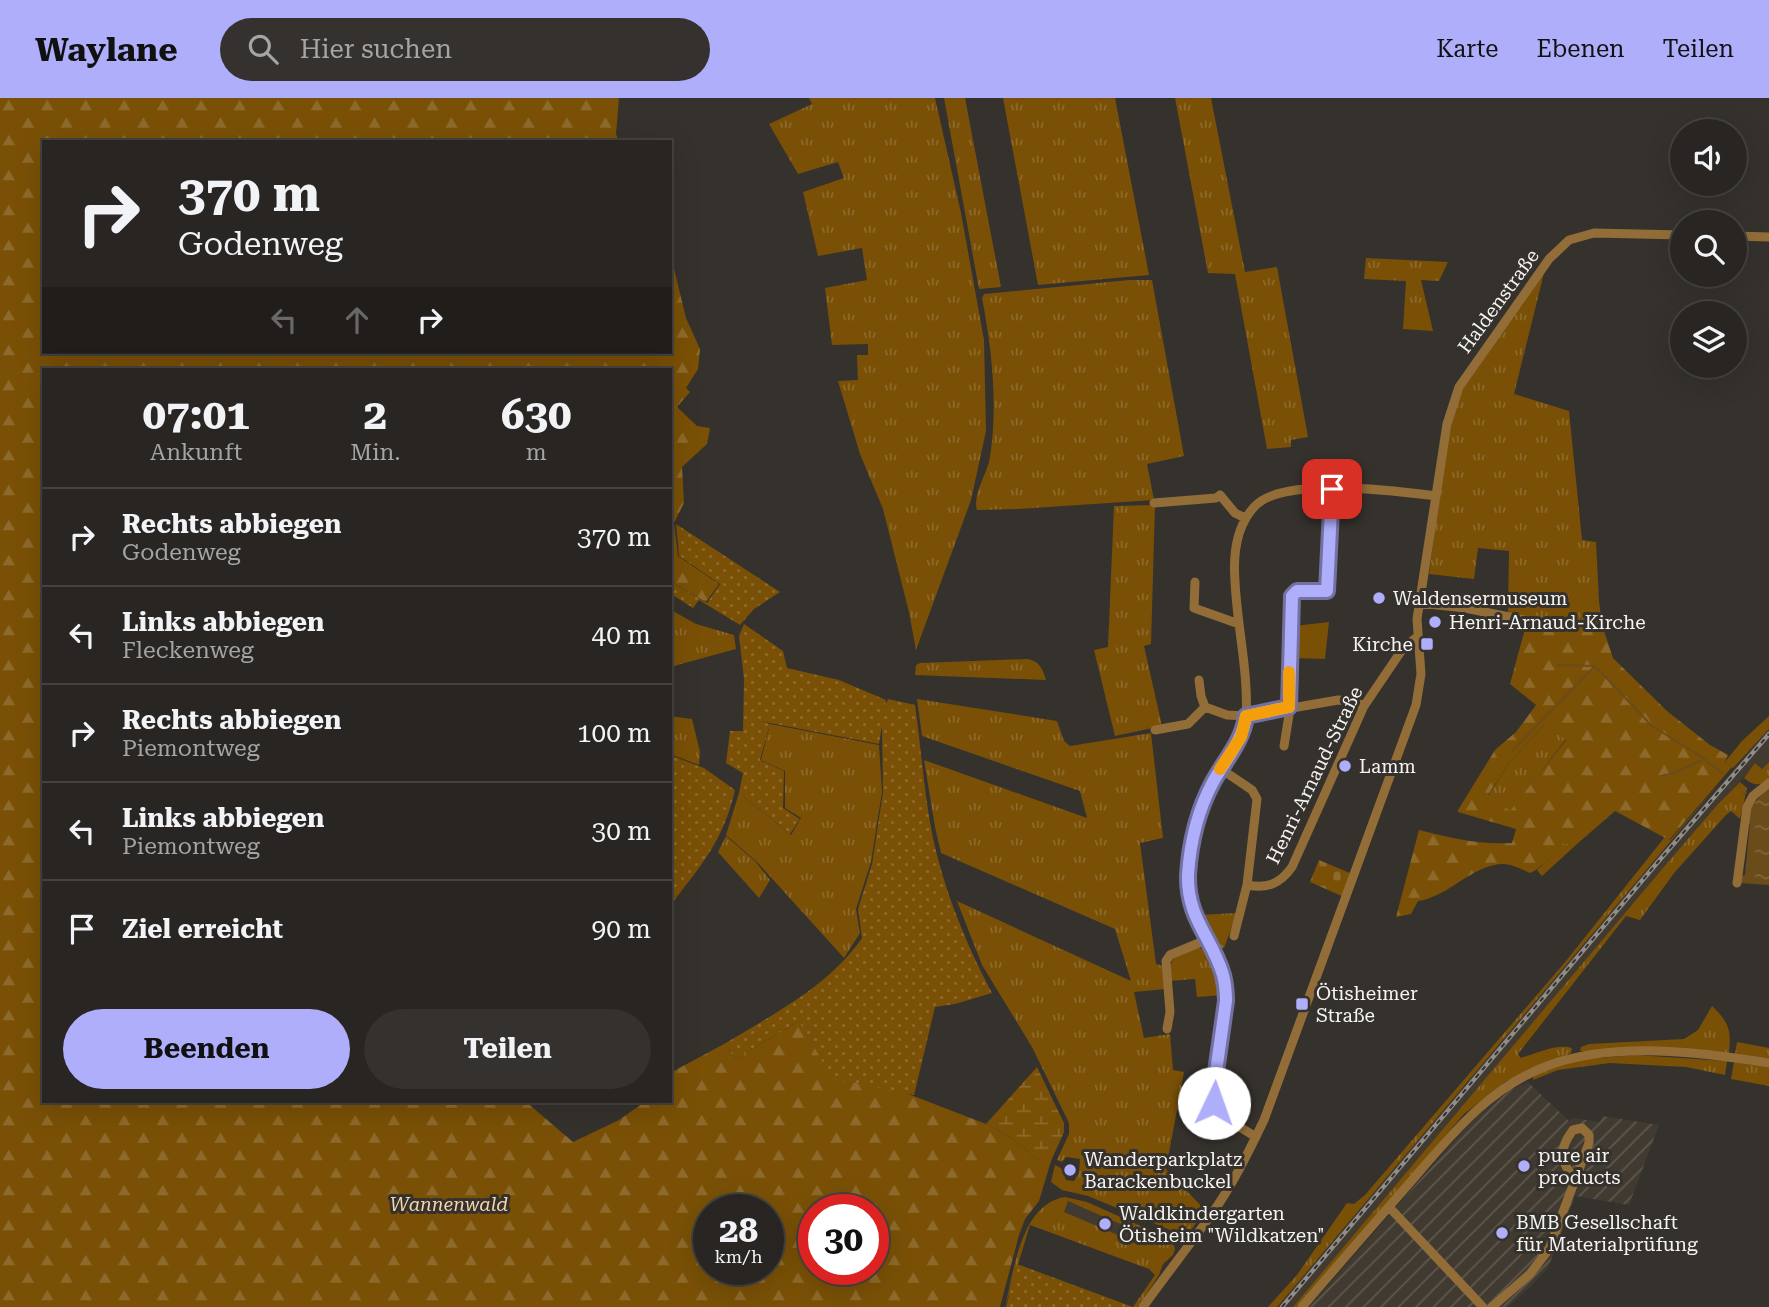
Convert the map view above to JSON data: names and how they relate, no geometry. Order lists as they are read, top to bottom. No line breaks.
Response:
{"streets":{"street":["Haldenstraße","Henri-Arnaud-Straße"]},"parks":["Wannenwald"],"places":{"other":["Waldensermuseum","Henri-Arnaud-Kirche","Lamm","pure air products","Wanderparkplatz Barackenbuckel","Waldkindergarten Ötisheim \"Wildkatzen\"","BMB Gesellschaft für Materialprüfung"],"transit":["Kirche","Ötisheimer Straße"]},"page":{"header":"Waylane","search":"Hier suchen","nav":["Karte","Ebenen","Teilen"],"turn":["370 m","Godenweg"],"eta":["07:01","Ankunft","2","Min.","630","m"],"list":[{"name":"Rechts abbiegen","note":"Godenweg","value":"370 m"},{"name":"Links abbiegen","note":"Fleckenweg","value":"40 m"},{"name":"Rechts abbiegen","note":"Piemontweg","value":"100 m"},{"name":"Links abbiegen","note":"Piemontweg","value":"30 m"},{"name":"Ziel erreicht","value":"90 m"}],"buttons":["Beenden","Teilen"],"speed":"28 km/h","limit":"30"}}
